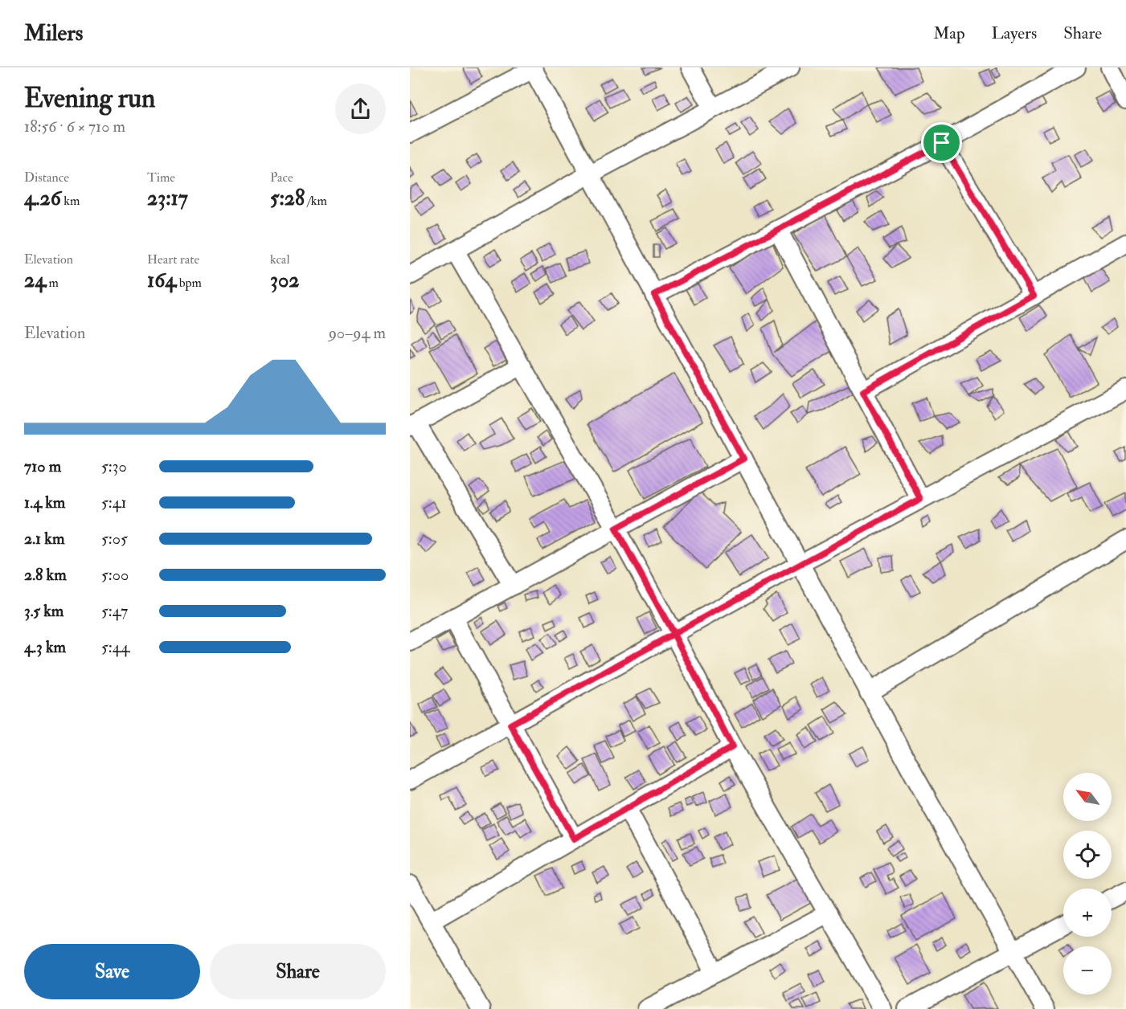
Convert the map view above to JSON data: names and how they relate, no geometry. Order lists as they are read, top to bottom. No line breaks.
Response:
{"north":"top left","page":{"header":"Milers","nav":["Map","Layers","Share"],"heading":["Evening run","18:56 · 6 × 710 m"],"stats":[["Distance","4.26 km"],["Time","23:17"],["Pace","5:28 /km"],["Elevation","24 m"],["Heart rate","164 bpm"],["kcal","302"]],"chart":["Elevation","90–94 m"],"list":[{"name":"710 m","note":"5:30"},{"name":"1.4 km","note":"5:41"},{"name":"2.1 km","note":"5:05"},{"name":"2.8 km","note":"5:00"},{"name":"3.5 km","note":"5:47"},{"name":"4.3 km","note":"5:44"}],"map_buttons":["+","−"],"buttons":["Save","Share"]}}
